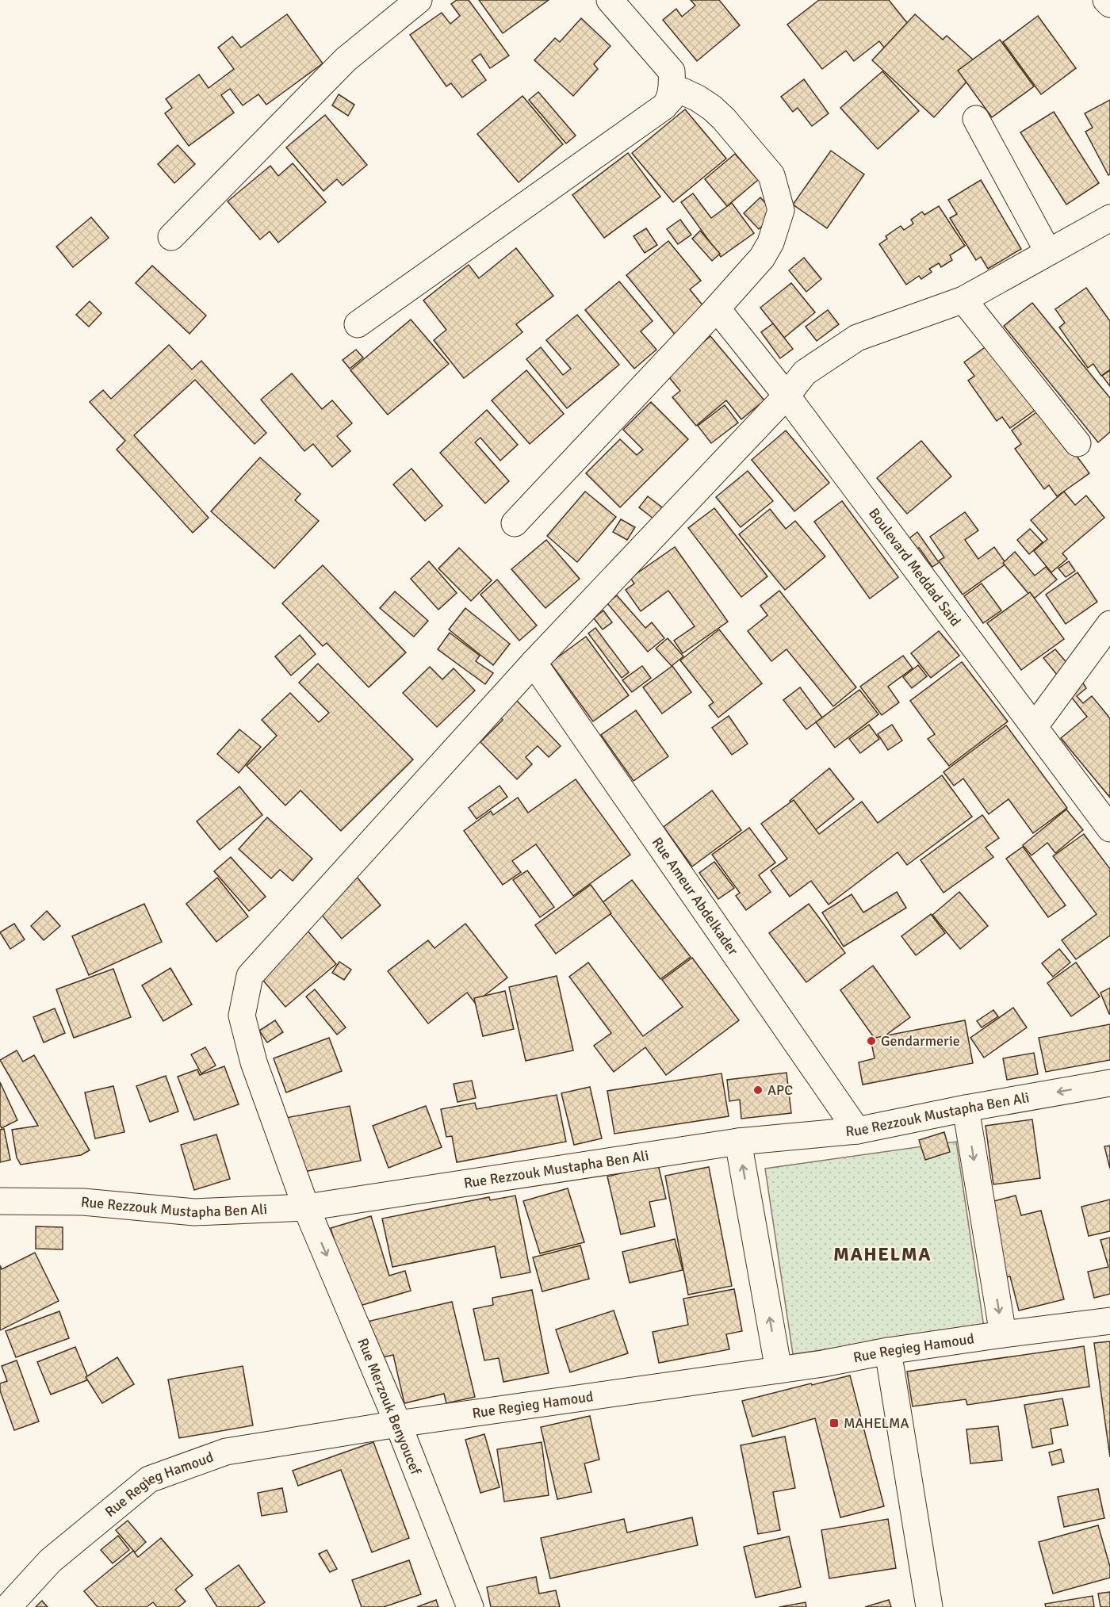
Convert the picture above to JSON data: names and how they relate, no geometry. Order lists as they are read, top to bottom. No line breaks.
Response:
{"streets":{"street":["Boulevard Meddad Said","Rue Ameur Abdelkader","Rue Rezzouk Mustapha Ben Ali","Rue Regieg Hamoud","Rue Merzouk Benyoucef"]},"crossings":[["Boulevard Meddad Said","Rue Merzouk Benyoucef"],["Rue Ameur Abdelkader","Rue Rezzouk Mustapha Ben Ali"],["Rue Ameur Abdelkader","Rue Merzouk Benyoucef"],["Rue Rezzouk Mustapha Ben Ali","Rue Merzouk Benyoucef"],["Rue Regieg Hamoud","Rue Merzouk Benyoucef"]],"districts":["MAHELMA"],"places":{"other":["Gendarmerie","APC"],"transit":["MAHELMA"]}}
